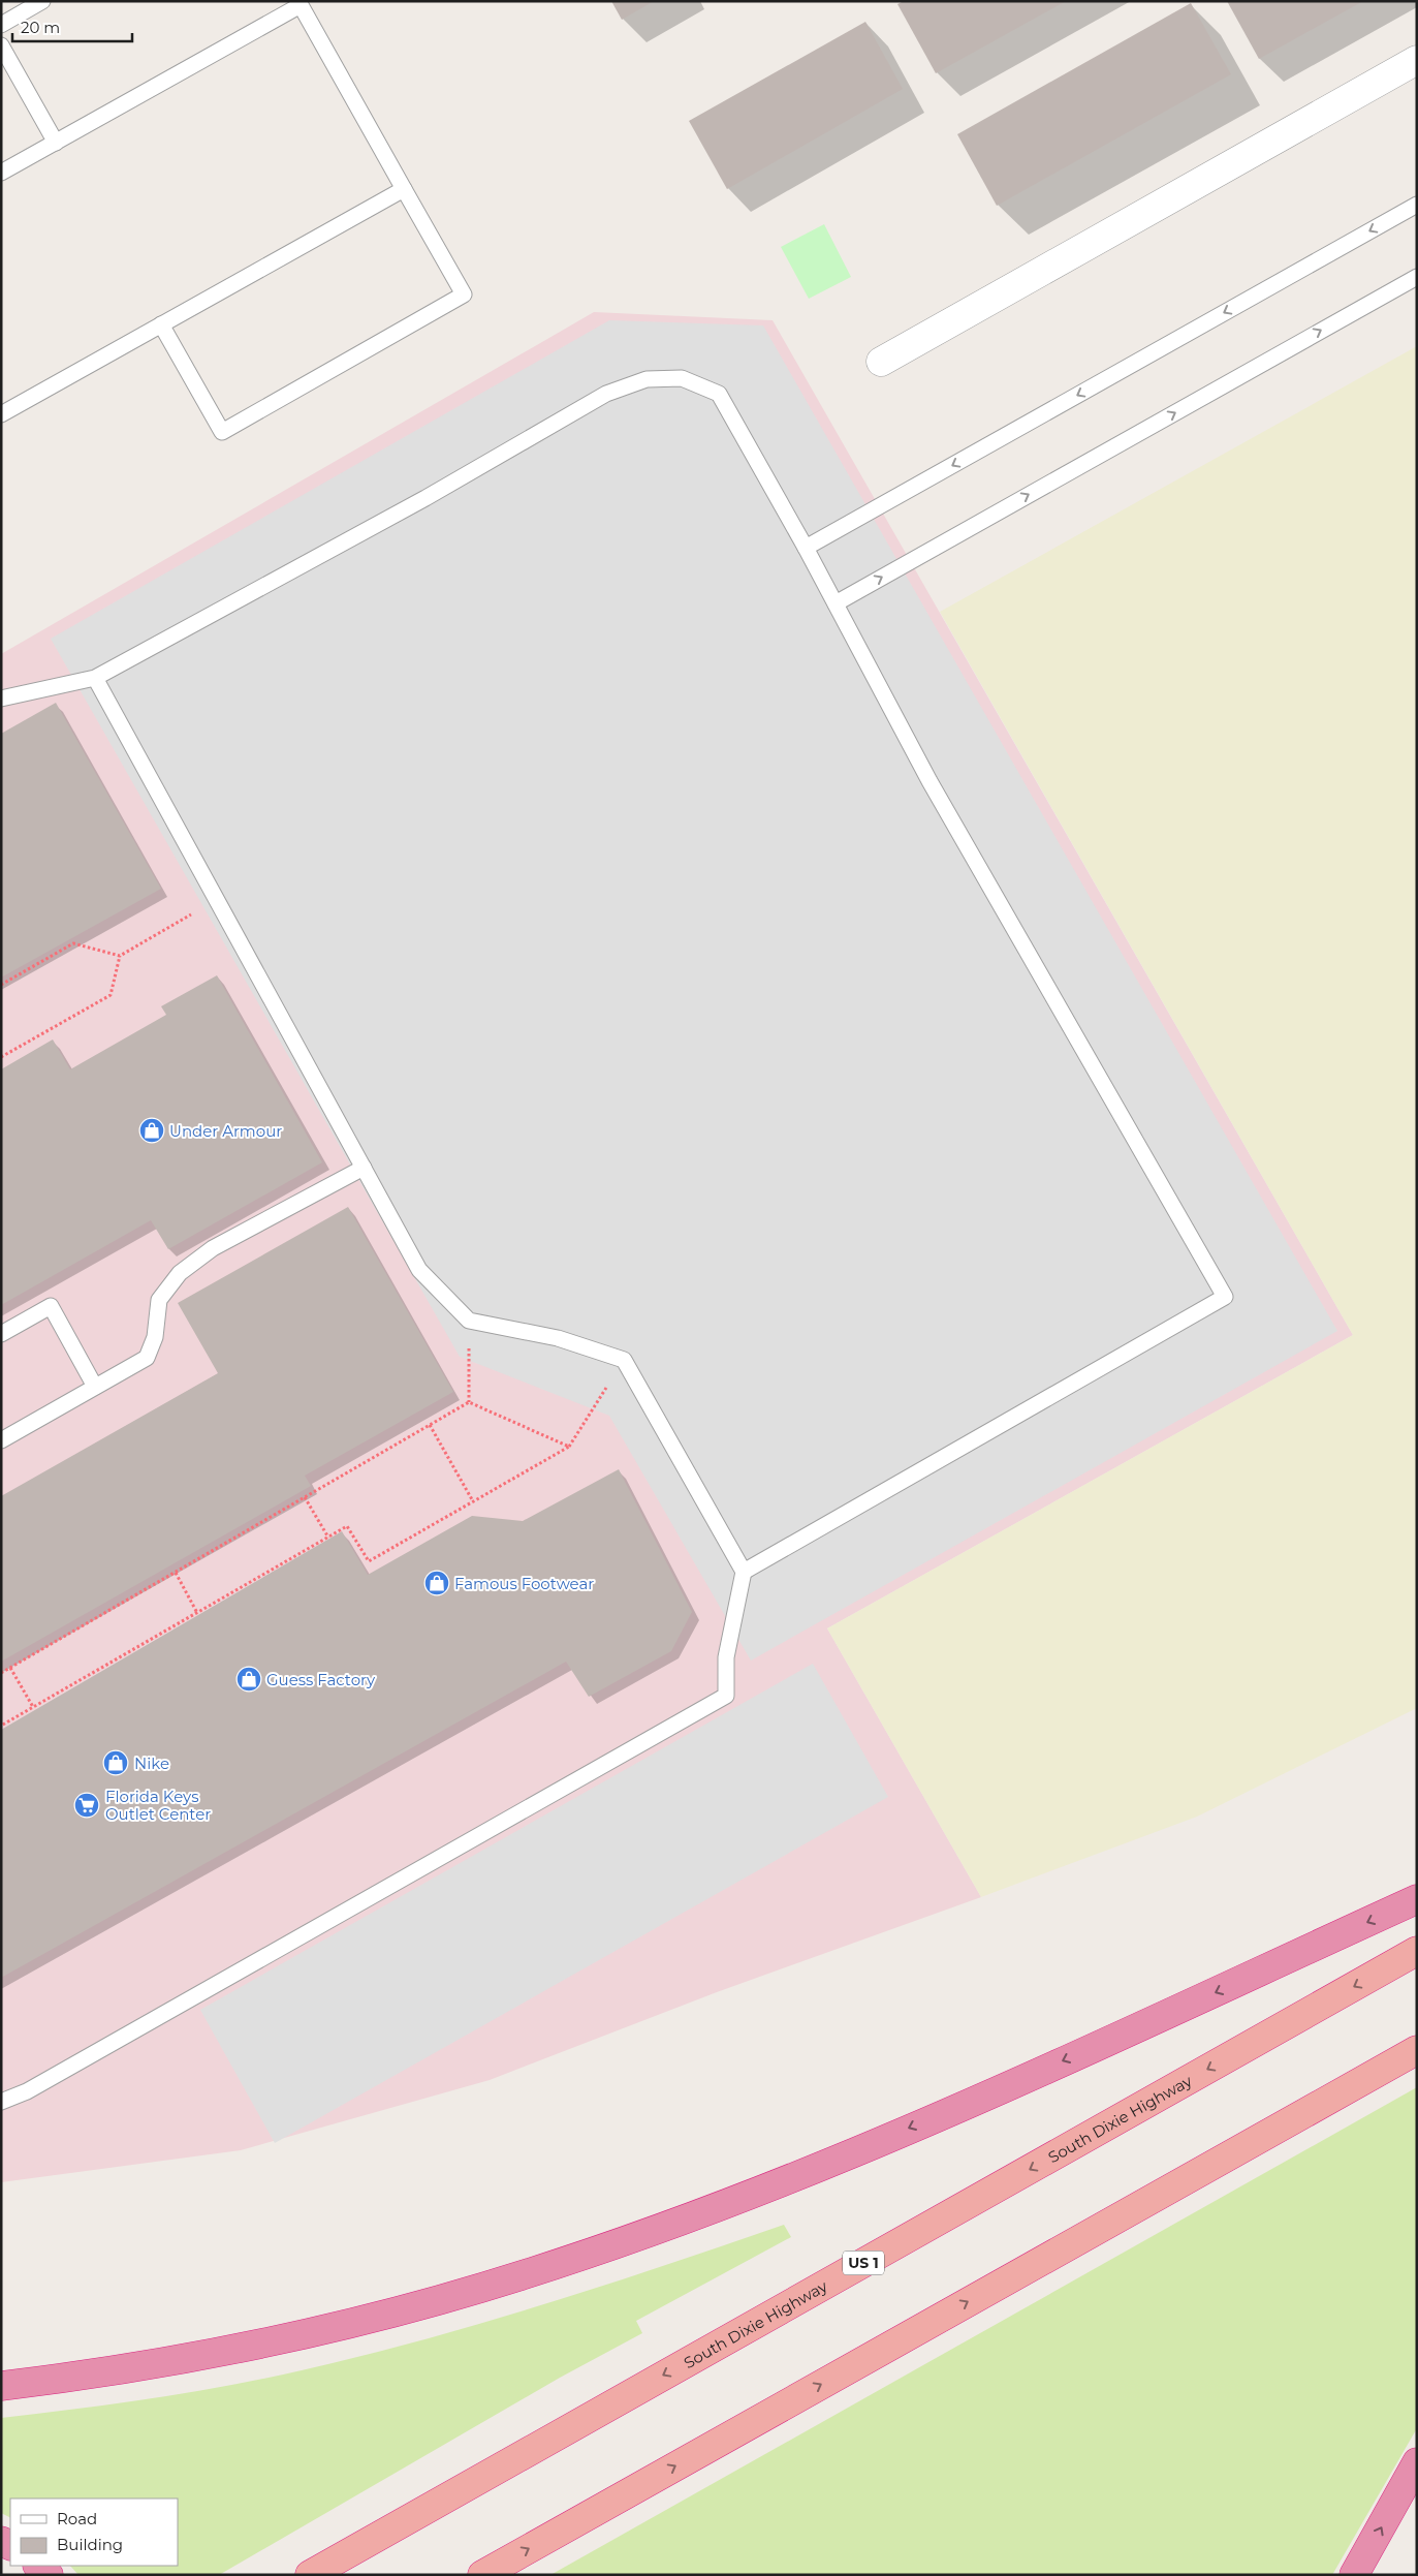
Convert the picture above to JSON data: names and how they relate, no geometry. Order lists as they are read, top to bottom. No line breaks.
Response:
{"streets":{"highway":["South Dixie Highway","US 1"]},"places":{"shop":["Under Armour","Famous Footwear","Guess Factory","Nike"],"supermarket":["Florida Keys Outlet Center"]},"legend":["Road","Building"],"scale_bar":"20 m"}
